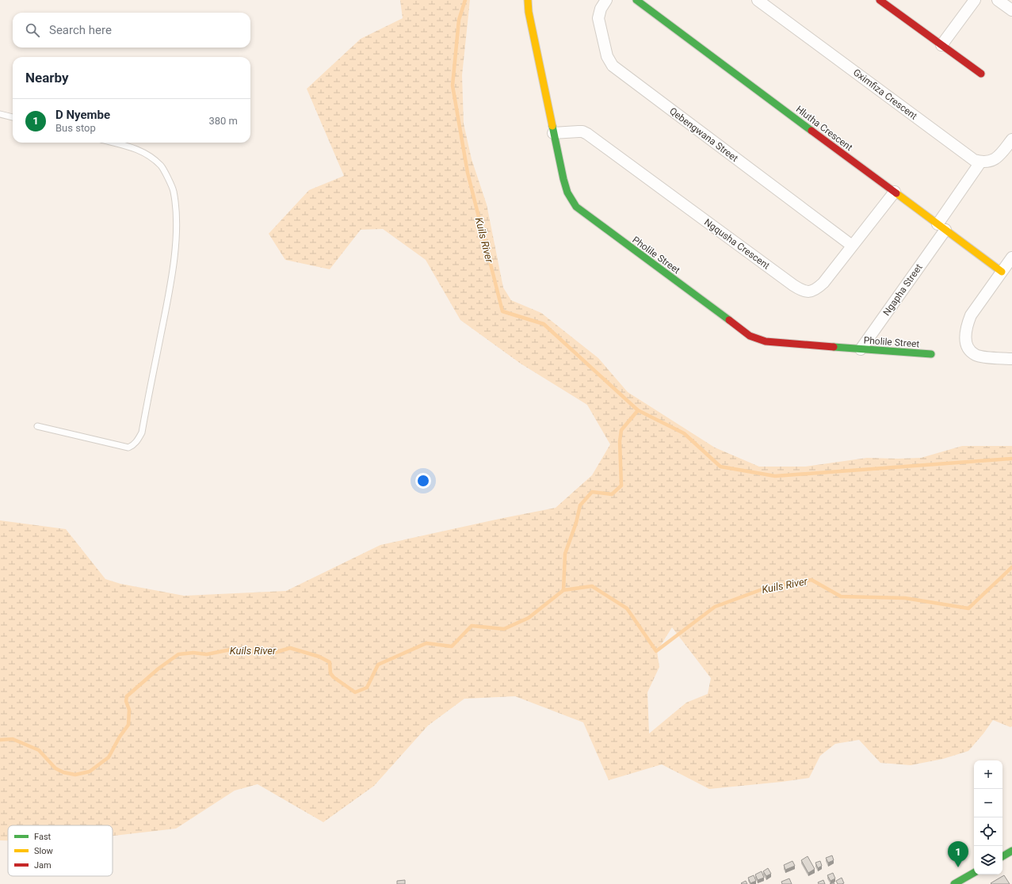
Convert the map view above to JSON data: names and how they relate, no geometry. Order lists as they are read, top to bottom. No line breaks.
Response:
{"streets":{"street":["Gximfiza Crescent","Hlutha Crescent","Qebengwana Street","Ngqusha Crescent","Pholile Street","Ngapha Street"]},"crossings":[["Gximfiza Crescent","Ngapha Street"],["Hlutha Crescent","Ngqusha Crescent"],["Hlutha Crescent","Ngapha Street"],["Qebengwana Street","Ngqusha Crescent"],["Ngqusha Crescent","Pholile Street"],["Pholile Street","Ngapha Street"]],"water":["Kuils River"],"legend":["Fast","Slow","Jam"],"page":{"search":"Search here","heading":"Nearby","list":[{"mark":"1","name":"D Nyembe","note":"Bus stop","value":"380 m"}],"map_buttons":["+","−"],"pins":"1"}}
